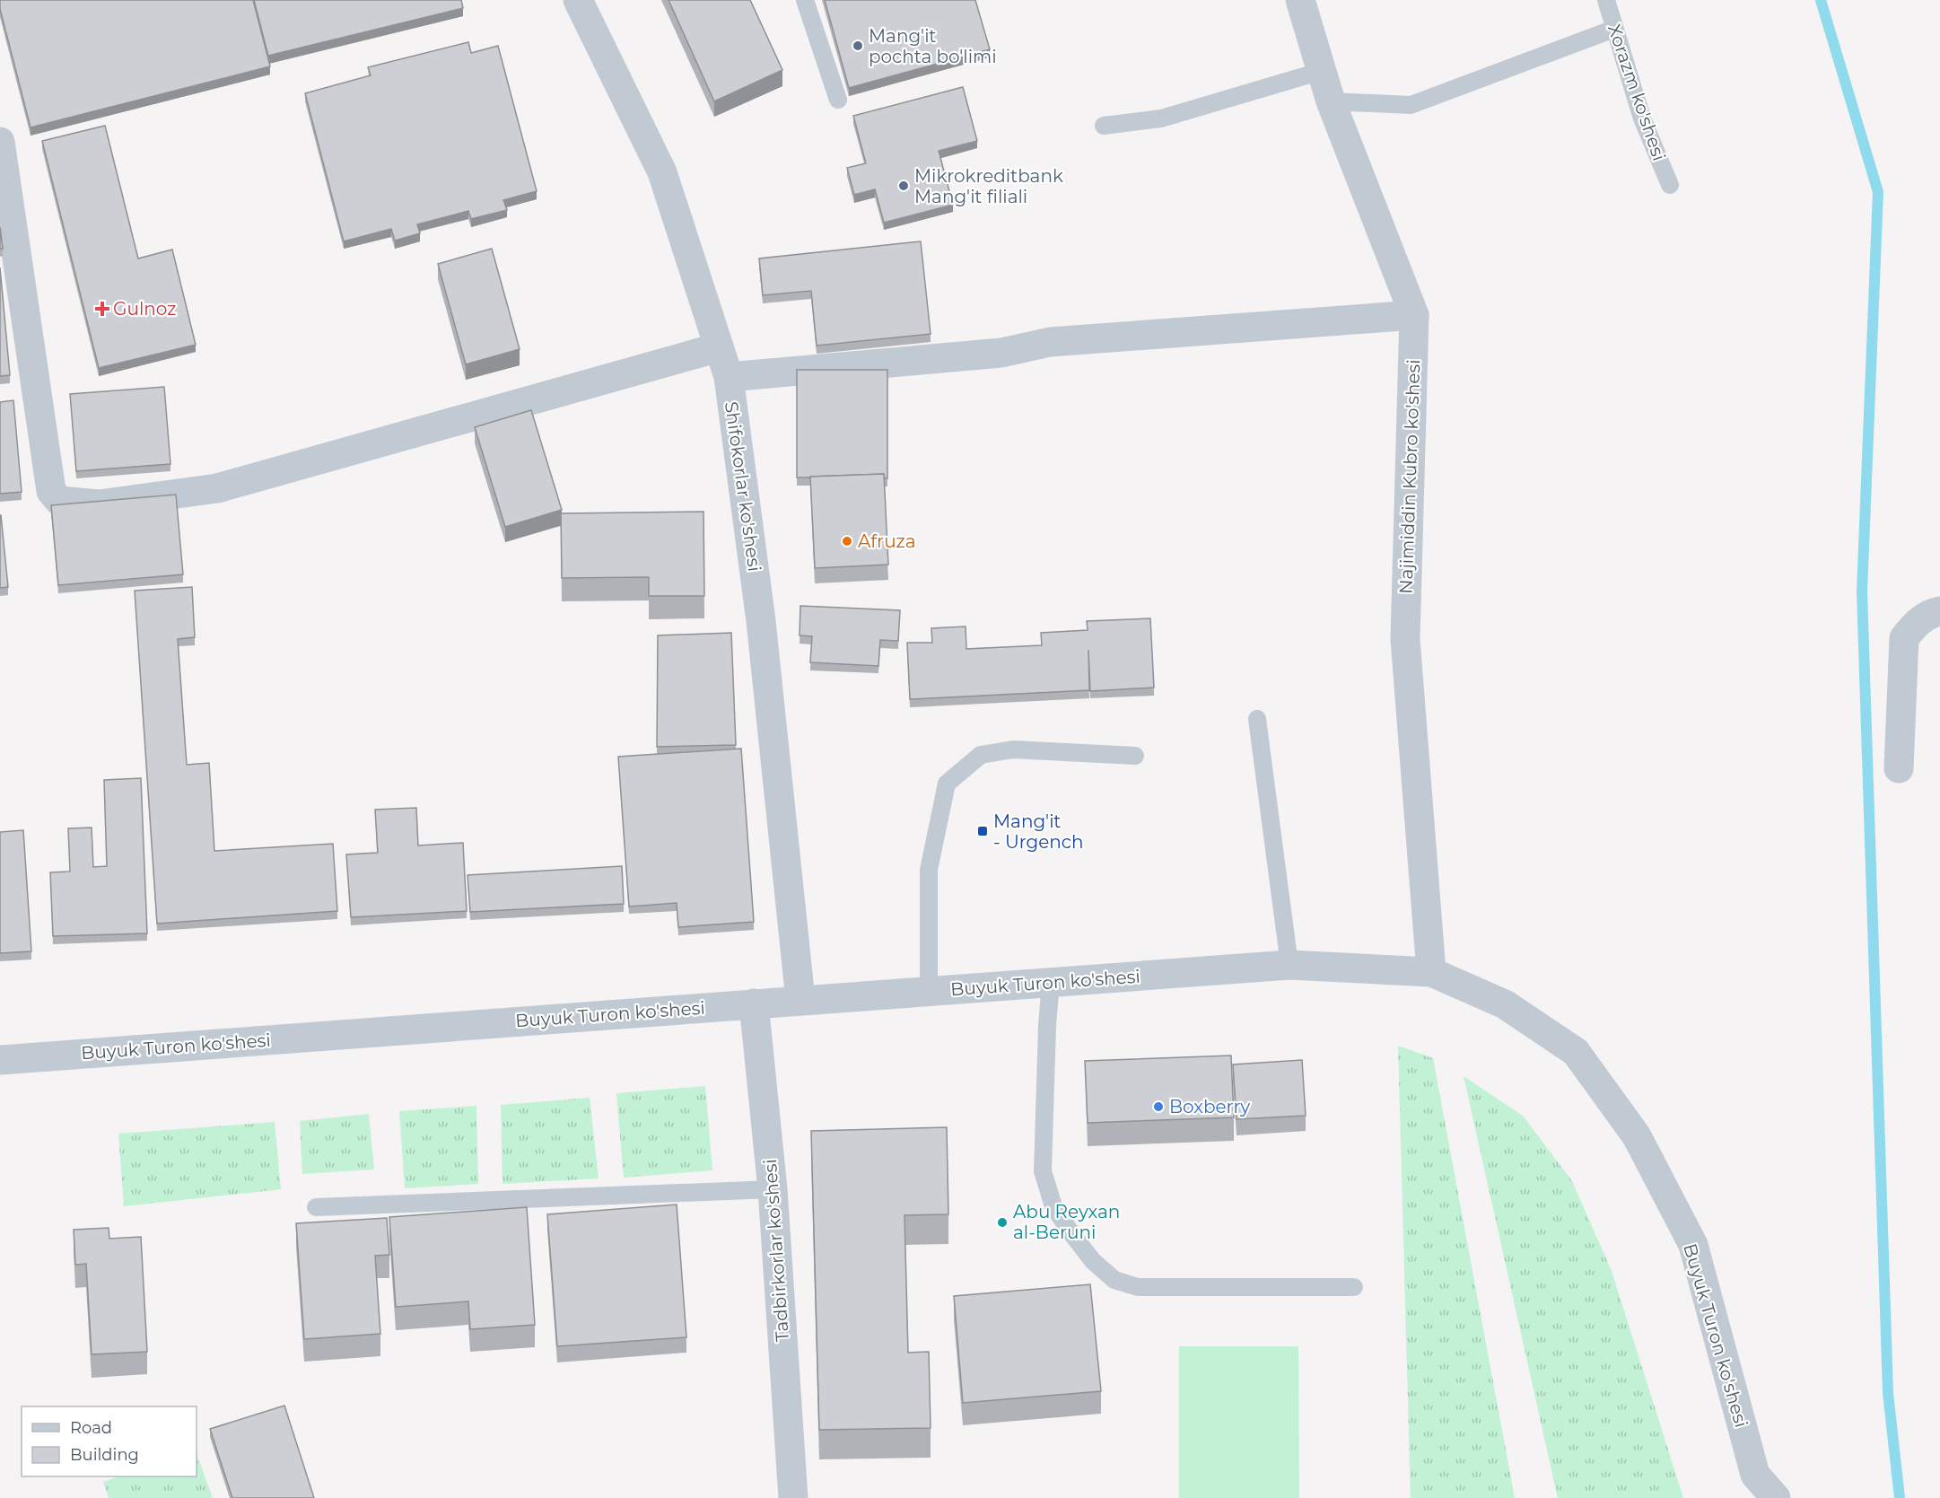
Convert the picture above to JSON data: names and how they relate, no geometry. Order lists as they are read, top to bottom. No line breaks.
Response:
{"streets":{"street":["Najimiddin Kubro ko'shesi","Shifokorlar ko'shesi","Buyuk Turon ko'shesi","Tadbirkorlar ko'shesi"],"lane":["Xorazm ko'shesi"]},"crossings":[["Najimiddin Kubro ko'shesi","Buyuk Turon ko'shesi"],["Shifokorlar ko'shesi","Buyuk Turon ko'shesi"],["Buyuk Turon ko'shesi","Tadbirkorlar ko'shesi"]],"places":{"other":["Mang'it pochta bo'limi","Mikrokreditbank Mang'it filiali","Afruza","Boxberry","Abu Reyxan al-Beruni"],"health":["Gulnoz"],"transit":["Mang'it - Urgench"]},"legend":["Road","Building"]}
